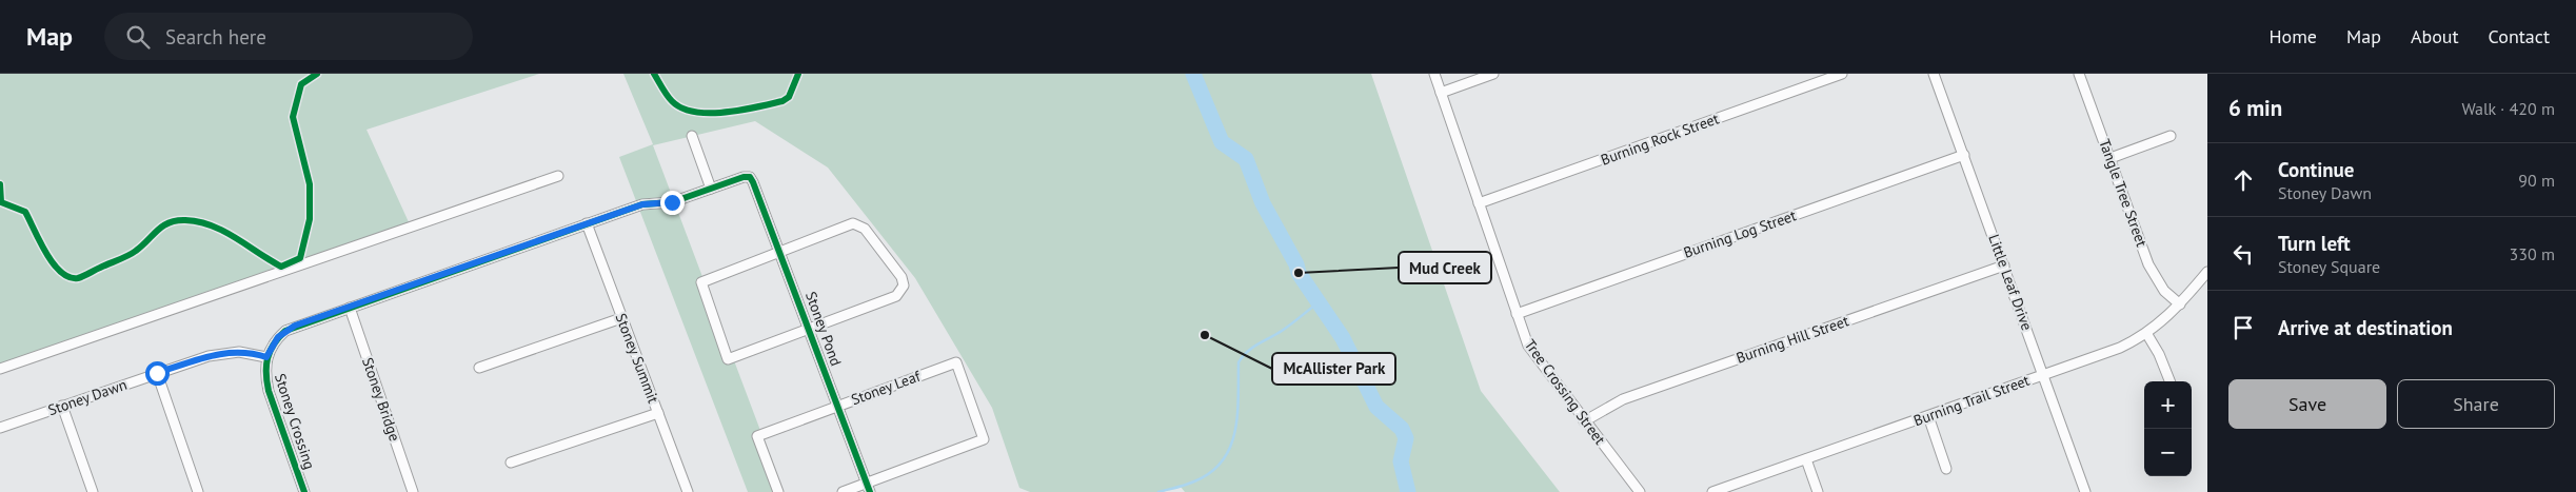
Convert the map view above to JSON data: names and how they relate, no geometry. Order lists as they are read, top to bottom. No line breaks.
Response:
{"streets":{"street":["Burning Rock Street","Tangle Tree Street","Burning Log Street","Little Leaf Drive","Stoney Pond","Burning Hill Street","Stoney Summit","Stoney Leaf","Tree Crossing Street","Stoney Dawn","Stoney Bridge","Burning Trail Street","Stoney Crossing"]},"crossings":[["Burning Rock Street","Tree Crossing Street"],["Tangle Tree Street","Burning Trail Street"],["Burning Log Street","Little Leaf Drive"],["Burning Log Street","Tree Crossing Street"],["Little Leaf Drive","Burning Hill Street"],["Little Leaf Drive","Burning Trail Street"],["Stoney Pond","Stoney Leaf"],["Burning Hill Street","Tree Crossing Street"],["Stoney Dawn","Stoney Crossing"]],"places":["Mud Creek","McAllister Park"],"page":{"header":"Map","search":"Search here","nav":["Home","Map","About","Contact"],"heading":["6 min","Walk · 420 m"],"list":[["Continue","Stoney Dawn","90 m"],["Turn left","Stoney Square","330 m"],"Arrive at destination"],"buttons":["Save","Share"],"map_buttons":["+","−"]}}
